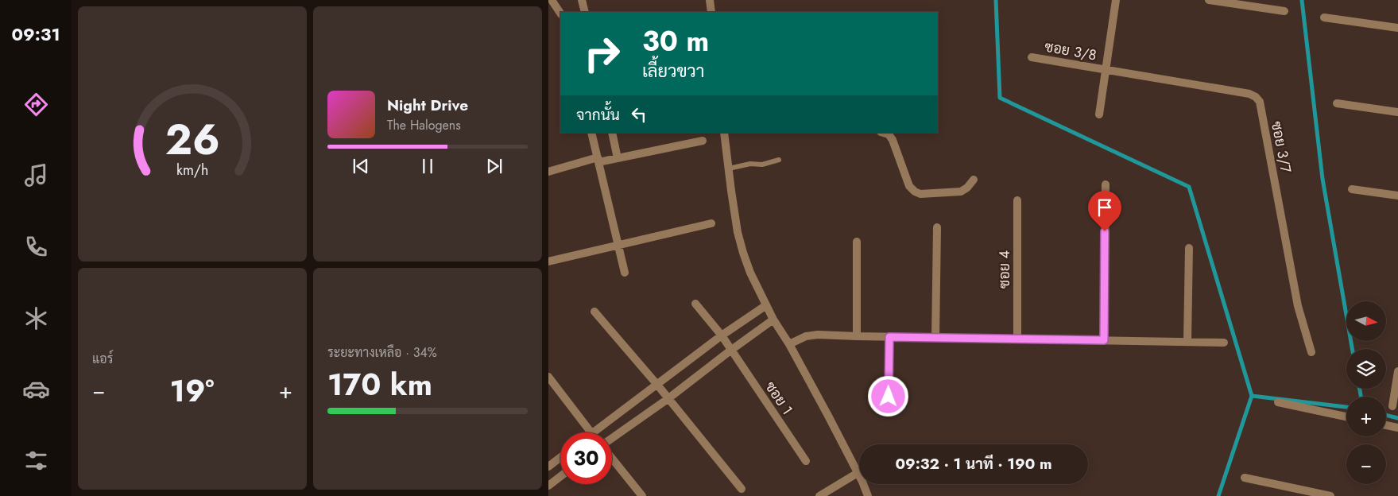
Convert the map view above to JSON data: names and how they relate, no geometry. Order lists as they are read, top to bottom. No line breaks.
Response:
{"streets":{"street":["ซอย 3/8","ซอย 3/7","ซอย 4","ซอย 1"]},"crossings":[["ซอย 3/8","ซอย 3/7"]],"north":"right","page":{"tabs":"09:31","turn":["30 m","เลี้ยวขวา"],"song":["Night Drive","The Halogens"],"then":"จากนั้น","tile":["แอร์",["ระยะทางเหลือ · 34%","170 km"]],"map_buttons":["+","−"],"heat":["−","19°","+"],"limit":"30","trip":"09:32 · 1 นาที · 190 m","gauge":["26","km/h"]}}
